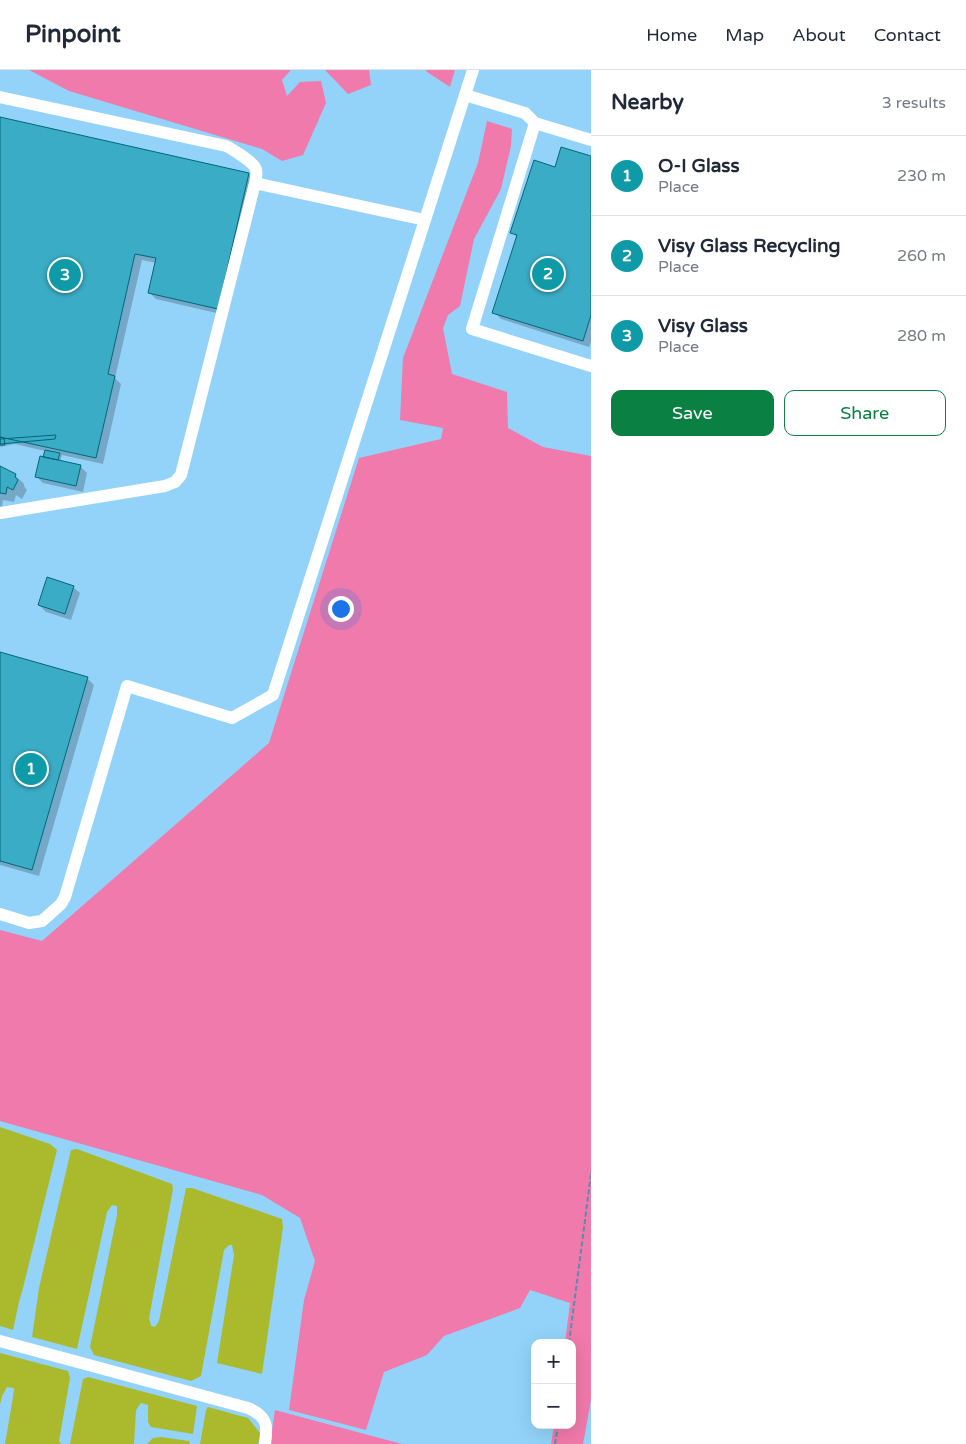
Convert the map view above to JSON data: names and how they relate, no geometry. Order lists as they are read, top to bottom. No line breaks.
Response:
{"page":{"header":"Pinpoint","nav":["Home","Map","About","Contact"],"heading":["Nearby","3 results"],"list":[{"mark":"1","name":"O-I Glass","note":"Place","value":"230 m"},{"mark":"2","name":"Visy Glass Recycling","note":"Place","value":"260 m"},{"mark":"3","name":"Visy Glass","note":"Place","value":"280 m"}],"pins":["2","3","1"],"buttons":["Save","Share"],"map_buttons":["+","−"]}}
